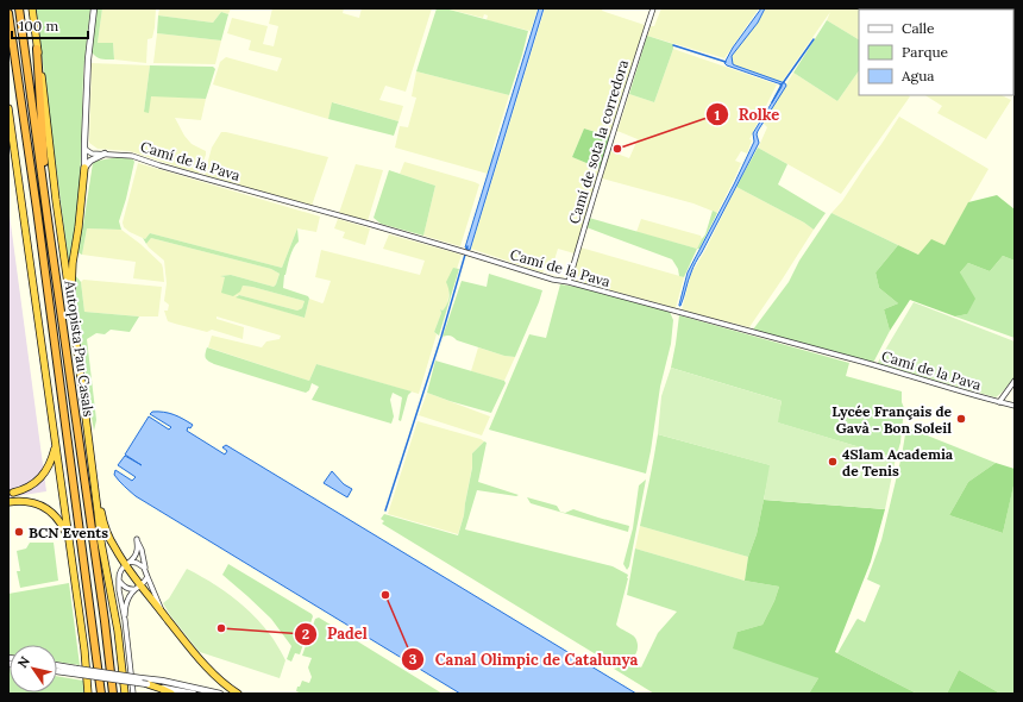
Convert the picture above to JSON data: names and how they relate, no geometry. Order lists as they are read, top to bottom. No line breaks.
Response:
{"streets":{"highway":["Autopista Pau Casals"],"street":["Camí de sota la corredora","Camí de la Pava"]},"crossings":[["Camí de sota la corredora","Camí de la Pava"]],"places":["Rolke","Lycée Français de Gavà - Bon Soleil","4Slam Academia de Tenis","BCN Events","Canal Olimpic de Catalunya","Padel"],"legend":["Calle","Parque","Agua"],"scale_bar":"100 m","north":"top left"}
